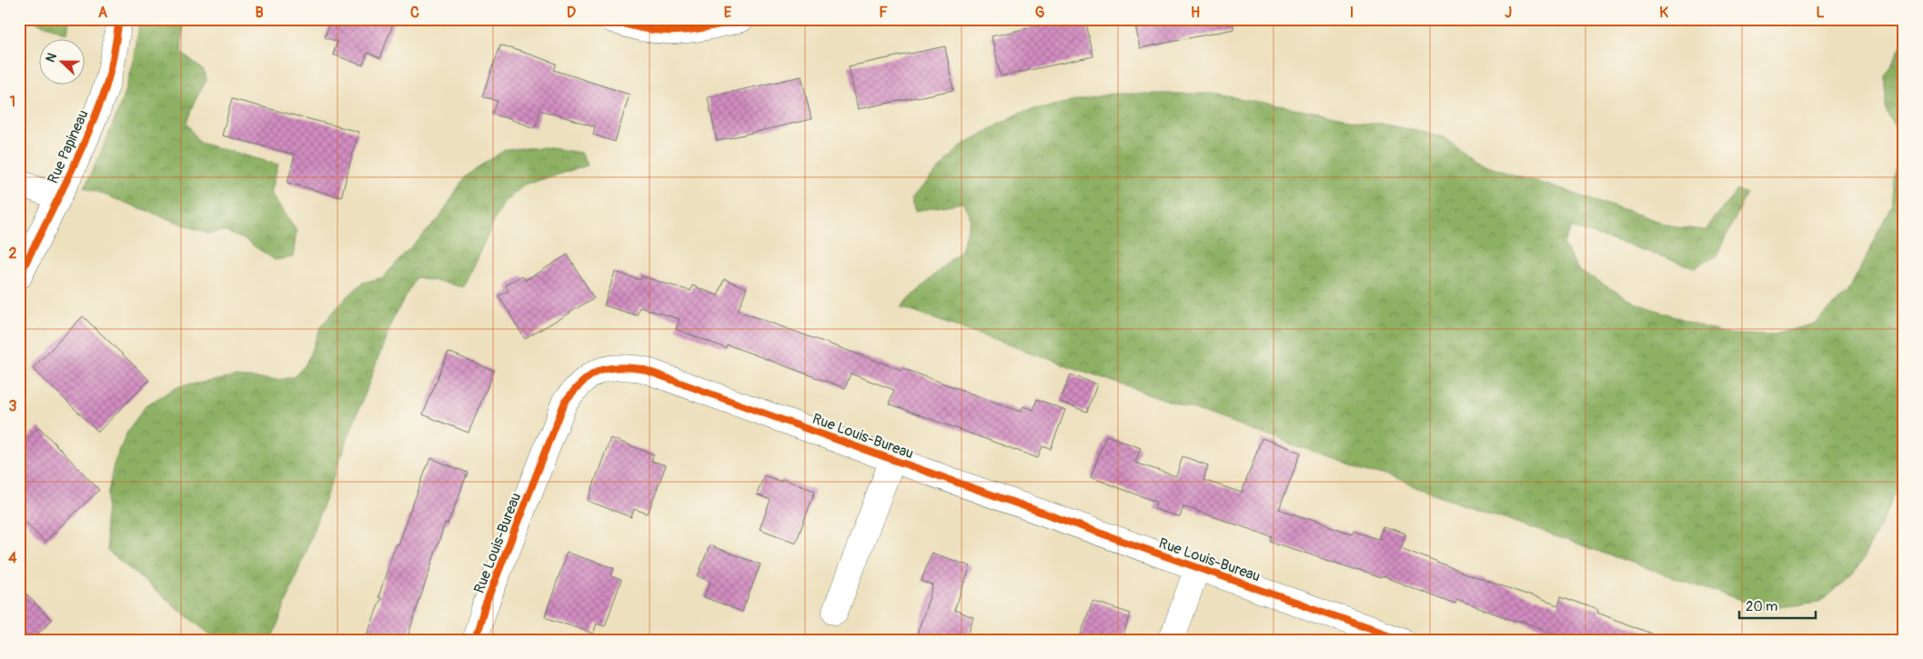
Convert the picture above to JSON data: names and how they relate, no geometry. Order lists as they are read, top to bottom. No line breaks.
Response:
{"streets":{"street":["Rue Papineau","Rue Louis-Bureau"]},"scale_bar":"20 m","north":"left","grid":{"columns":["A","B","C","D","E","F","G","H","I","J","K","L"],"rows":["1","2","3","4"]}}
